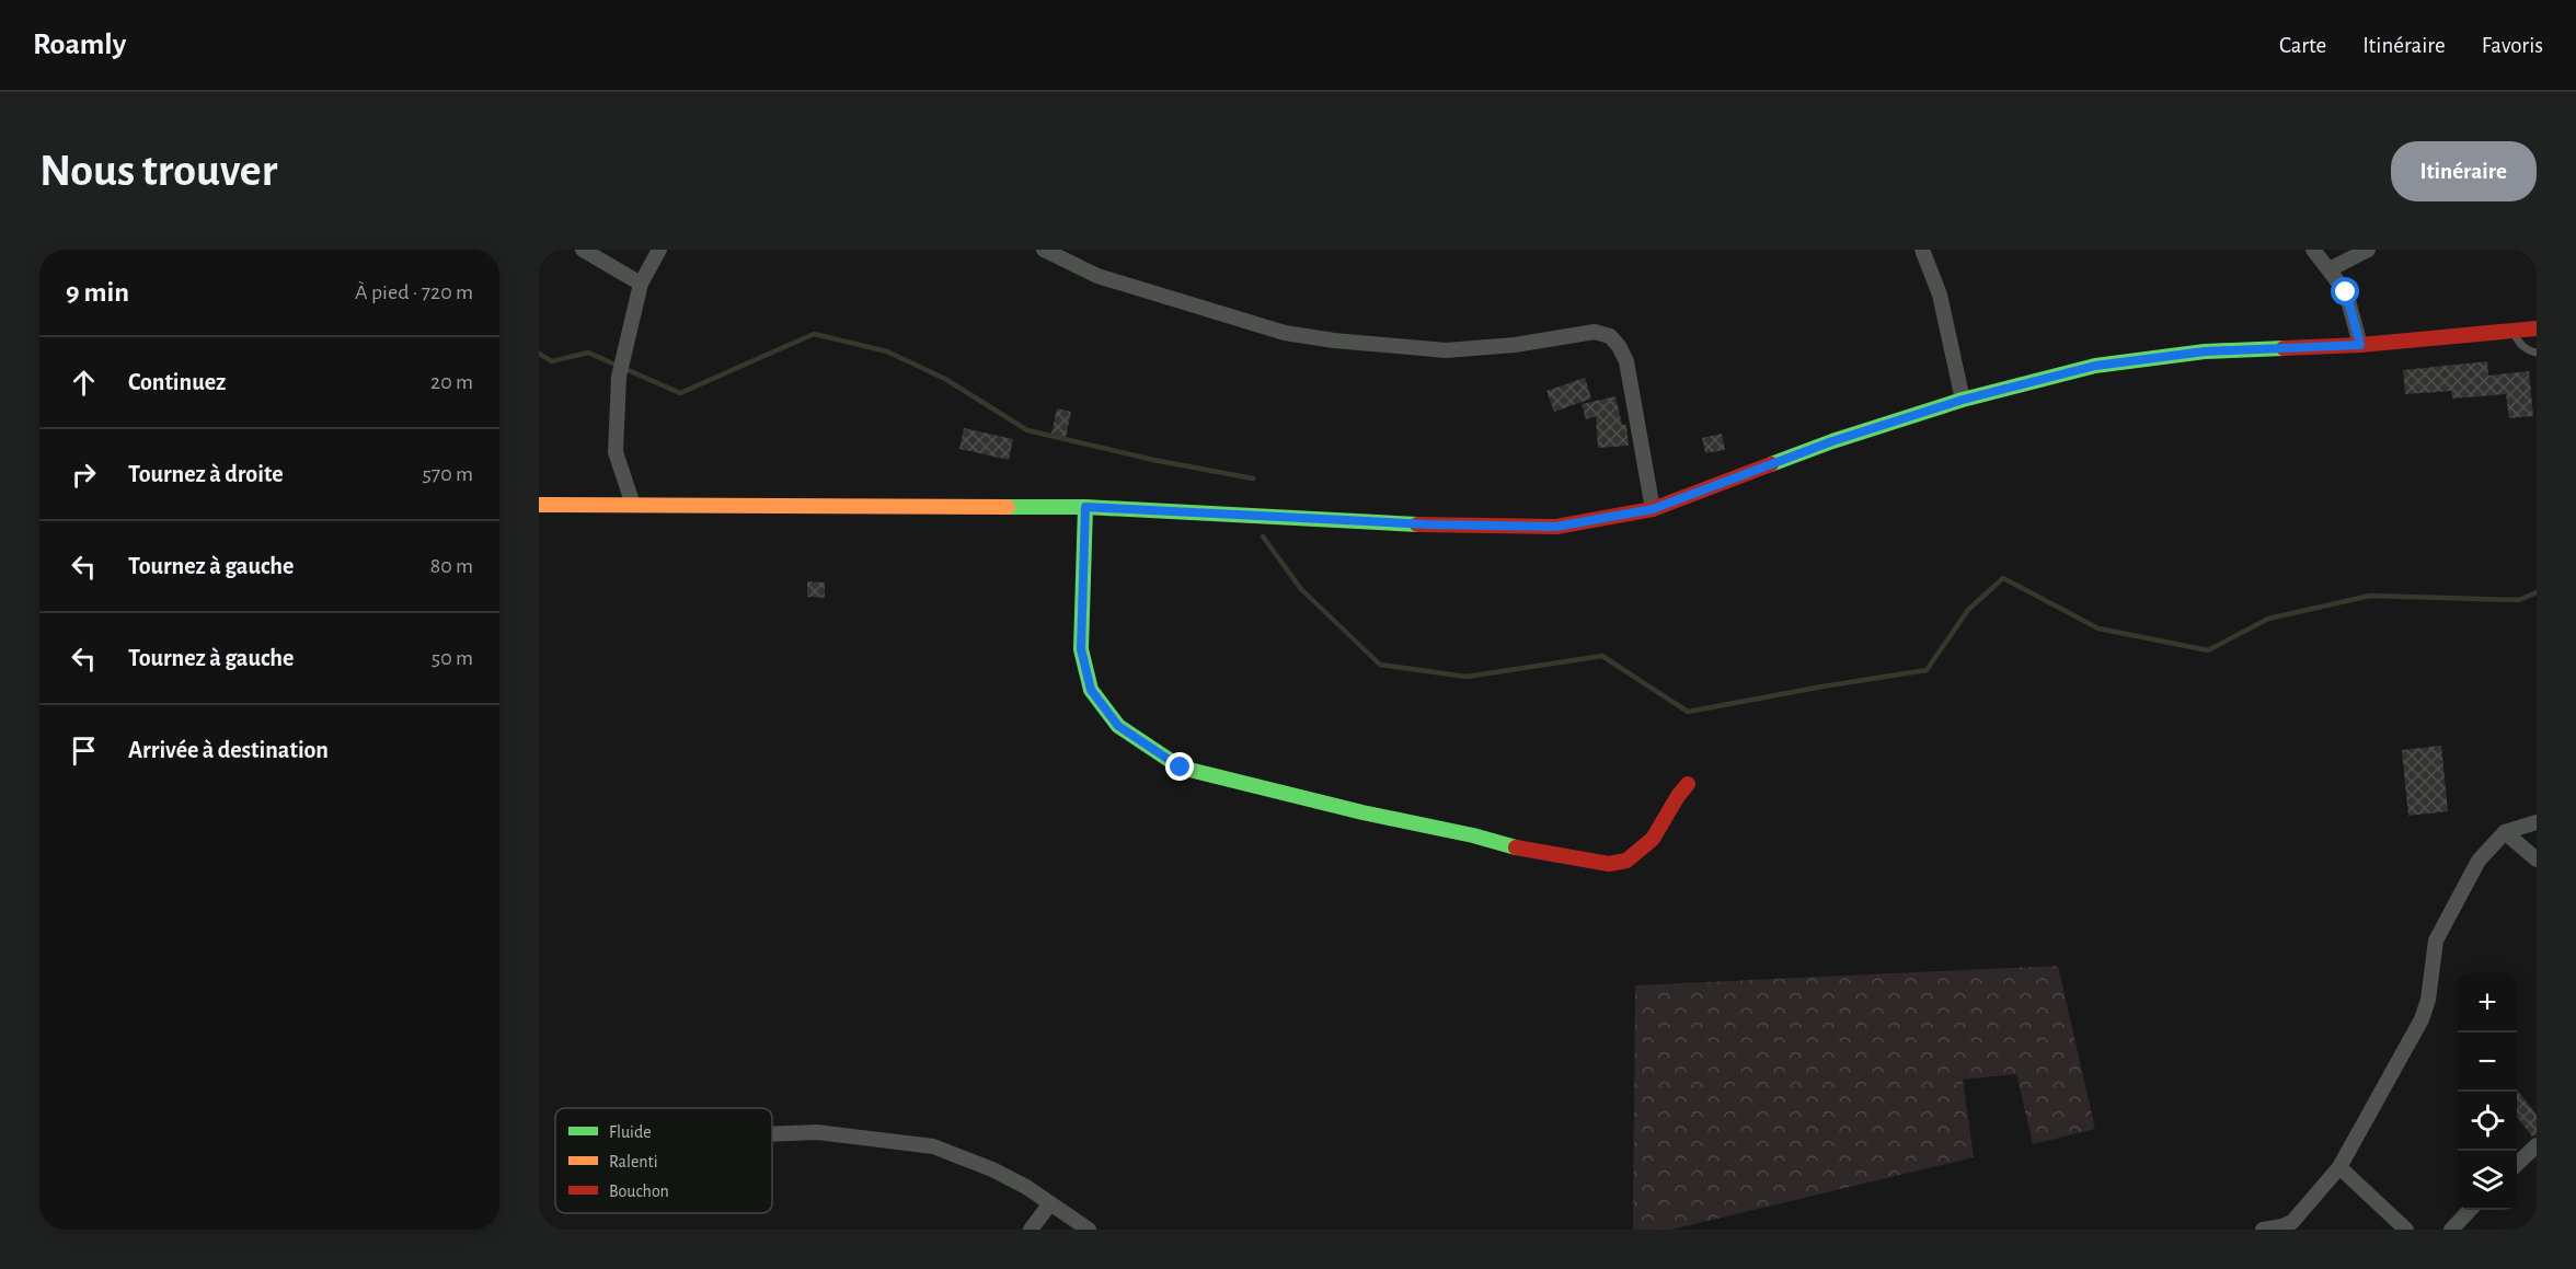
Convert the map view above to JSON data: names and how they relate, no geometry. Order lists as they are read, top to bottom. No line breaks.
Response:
{"legend":["Fluide","Ralenti","Bouchon"],"page":{"header":"Roamly","nav":["Carte","Itinéraire","Favoris"],"buttons":"Itinéraire","title":"Nous trouver","heading":["9 min","À pied · 720 m"],"list":[["Continuez","20 m"],["Tournez à droite","570 m"],["Tournez à gauche","80 m"],["Tournez à gauche","50 m"],"Arrivée à destination"],"map_buttons":["+","−"]}}
